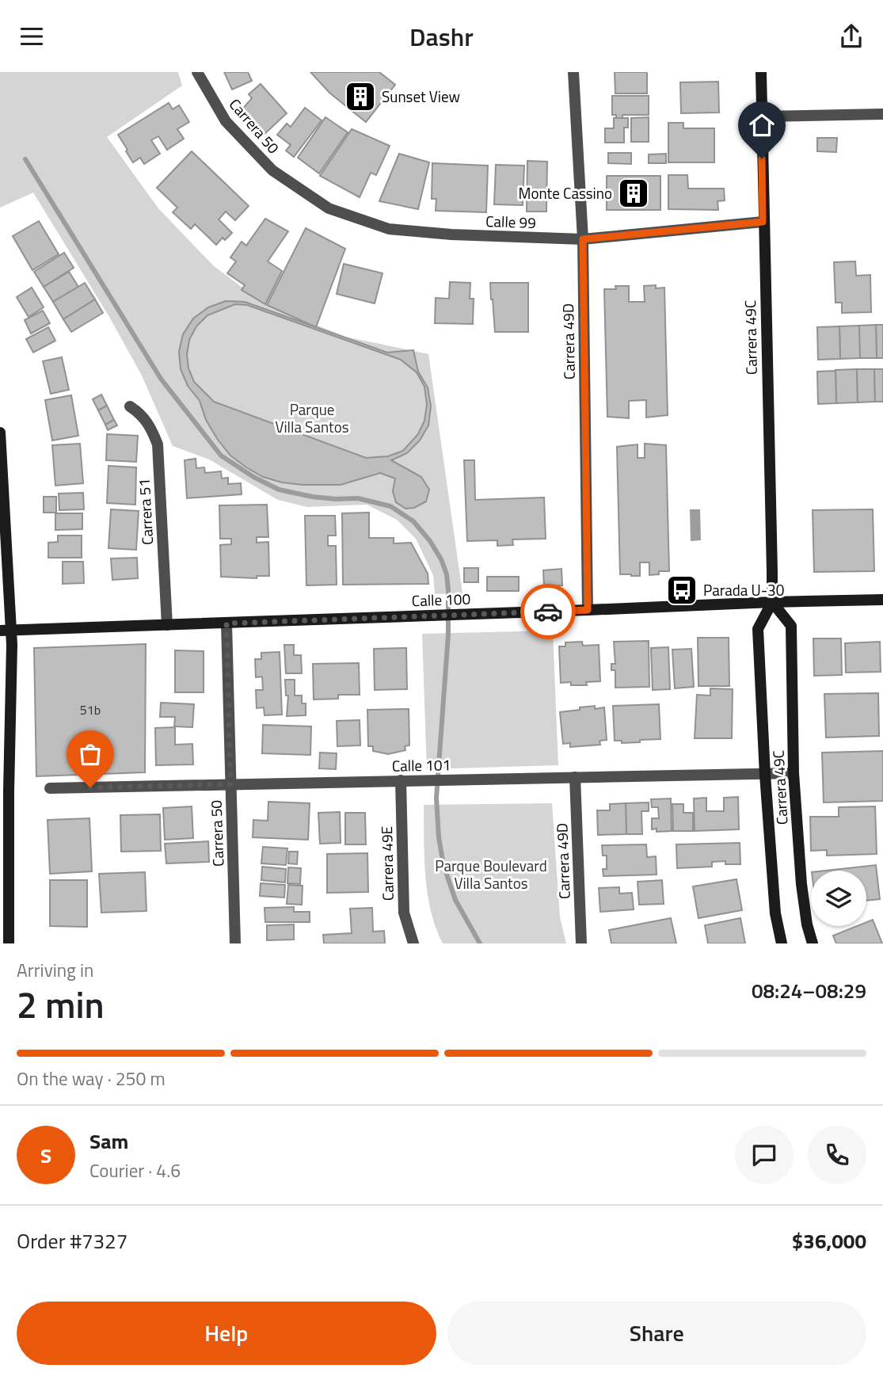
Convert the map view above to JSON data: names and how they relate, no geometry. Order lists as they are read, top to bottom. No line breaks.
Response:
{"streets":{"street":["Carrera 50","Calle 99","Carrera 49C","Carrera 49D","Carrera 51","Calle 100","Calle 101","Carrera 49E"]},"crossings":[["Carrera 50","Calle 99"],["Carrera 50","Calle 100"],["Carrera 50","Calle 101"],["Calle 99","Carrera 49C"],["Calle 99","Carrera 49D"],["Carrera 49C","Calle 100"],["Carrera 49C","Calle 101"],["Carrera 49D","Calle 100"],["Carrera 49D","Calle 101"],["Carrera 51","Calle 100"],["Calle 101","Carrera 49E"]],"parks":["Parque Villa Santos","Parque Boulevard Villa Santos"],"places":{"building":["Sunset View","Monte Cassino"],"bus stop":["Parada U-30"]},"house_numbers":["51b"],"page":{"header":"Dashr","heading":["2 min","Arriving in","08:24–08:29"],"panel":["Sam","Courier · 4.6","Order #7327","$36,000"],"bar":"On the way · 250 m","round":"S","buttons":["Help","Share"]}}
